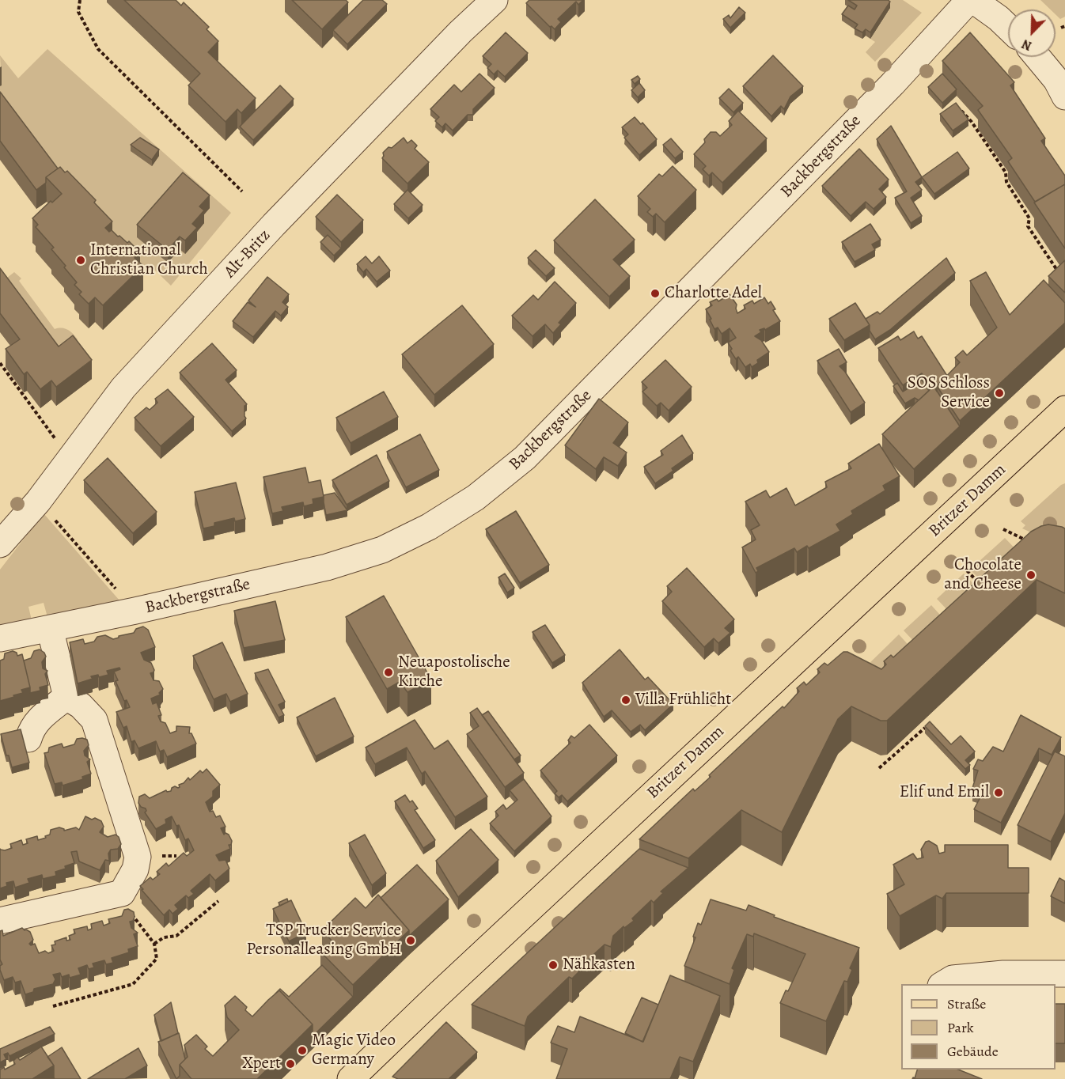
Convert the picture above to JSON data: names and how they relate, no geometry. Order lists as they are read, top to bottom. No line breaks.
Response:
{"streets":{"main road":["Britzer Damm"],"street":["Backbergstraße","Alt-Britz"]},"places":["International Christian Church","Charlotte Adel","SOS Schloss Service","Chocolate and Cheese","Neuapostolische Kirche","Villa Frühlicht","Elif und Emil","TSP Trucker Service Personalleasing GmbH","Nähkasten","Magic Video Germany","Xpert"],"legend":["Straße","Park","Gebäude"],"north":"bottom left"}
